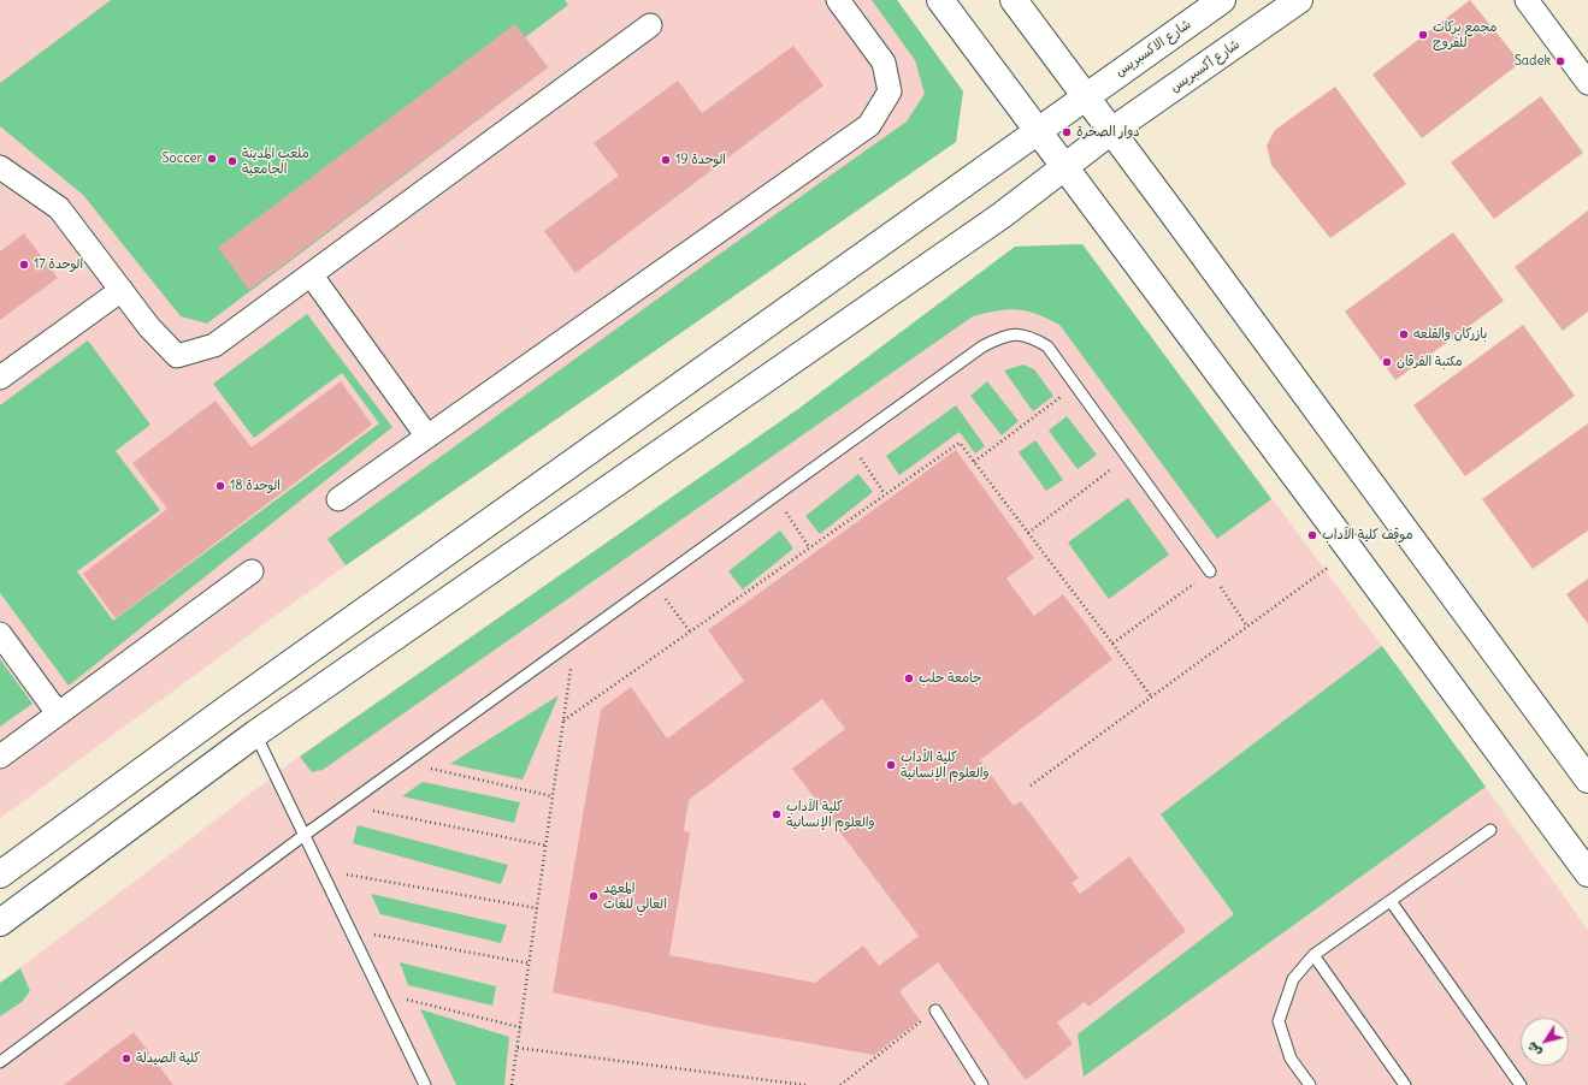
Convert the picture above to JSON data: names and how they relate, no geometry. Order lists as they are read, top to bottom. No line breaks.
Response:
{"streets":{"main road":["شارع الاكسبريس","شارع أكسبريس"]},"places":["مجمع بركات للفروج","Sadek","دوار الصخرة","Soccer","الوحدة 19","ملعب المدينة الجامعية","الوحدة 17","بازركان والقلعه","مكتبة الفرقان","الوحدة 18","موقف كلية الآداب","جامعة حلب","كلية الأداب والعلوم الإنسانية","كلية الآداب والعلوم الإنسانية","المعهد العالي للغات","كلية الصيدلة"],"north":"bottom left"}
